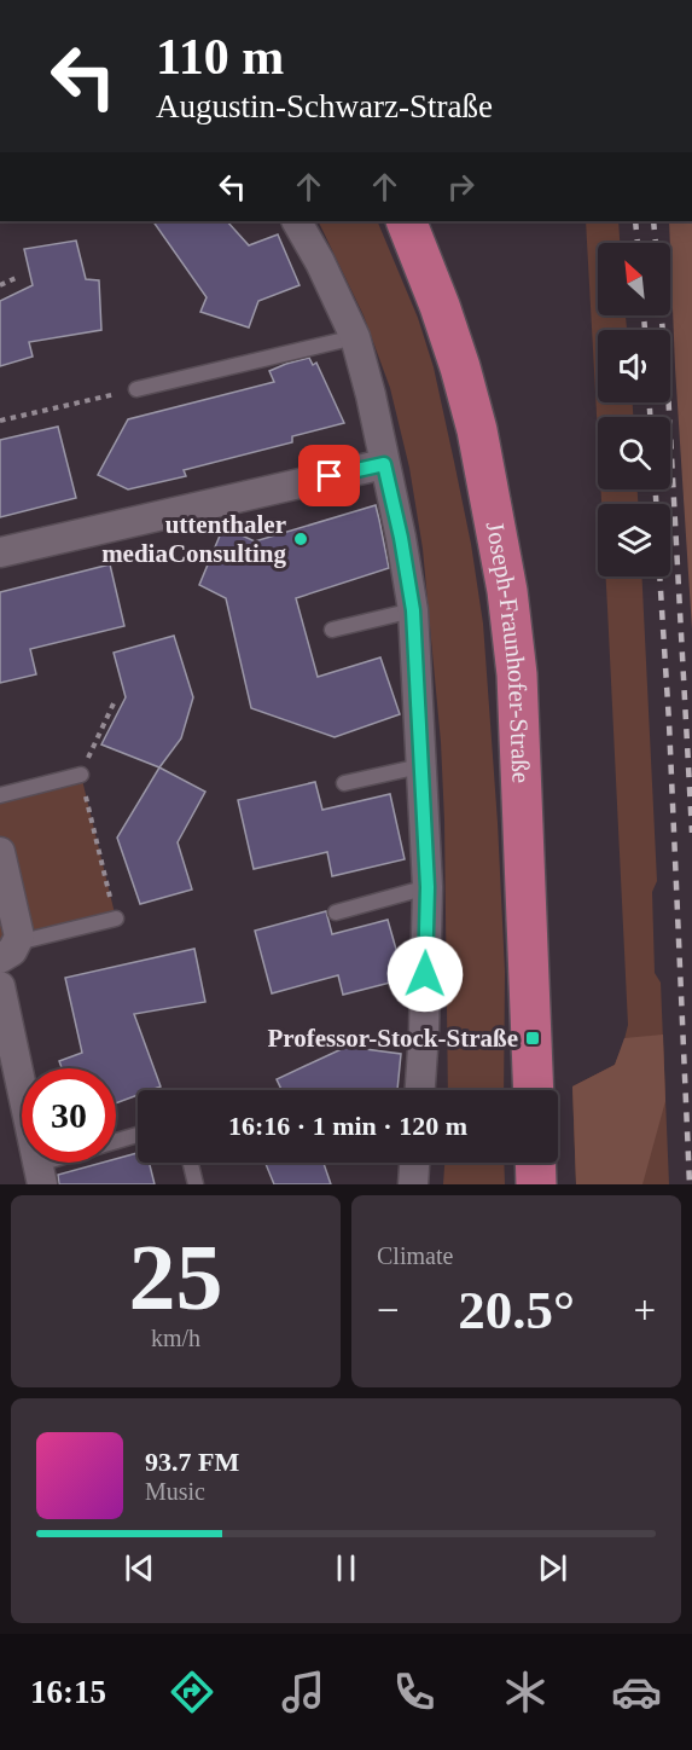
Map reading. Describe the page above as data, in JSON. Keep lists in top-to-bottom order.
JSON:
{
  "streets": {
    "main road": ["Joseph-Fraunhofer-Straße"]
  },
  "places": {
    "other": ["uttenthaler mediaConsulting"],
    "transit": ["Professor-Stock-Straße"]
  },
  "north": "top left",
  "page": {
    "turn": ["110 m", "Augustin-Schwarz-Straße"],
    "limit": "30",
    "trip": "16:16 · 1 min · 120 m",
    "tile": [
      ["25", "km/h"],
      "Climate"
    ],
    "heat": ["−", "20.5°", "+"],
    "song": ["93.7 FM", "Music"],
    "tabs": "16:15"
  }
}
